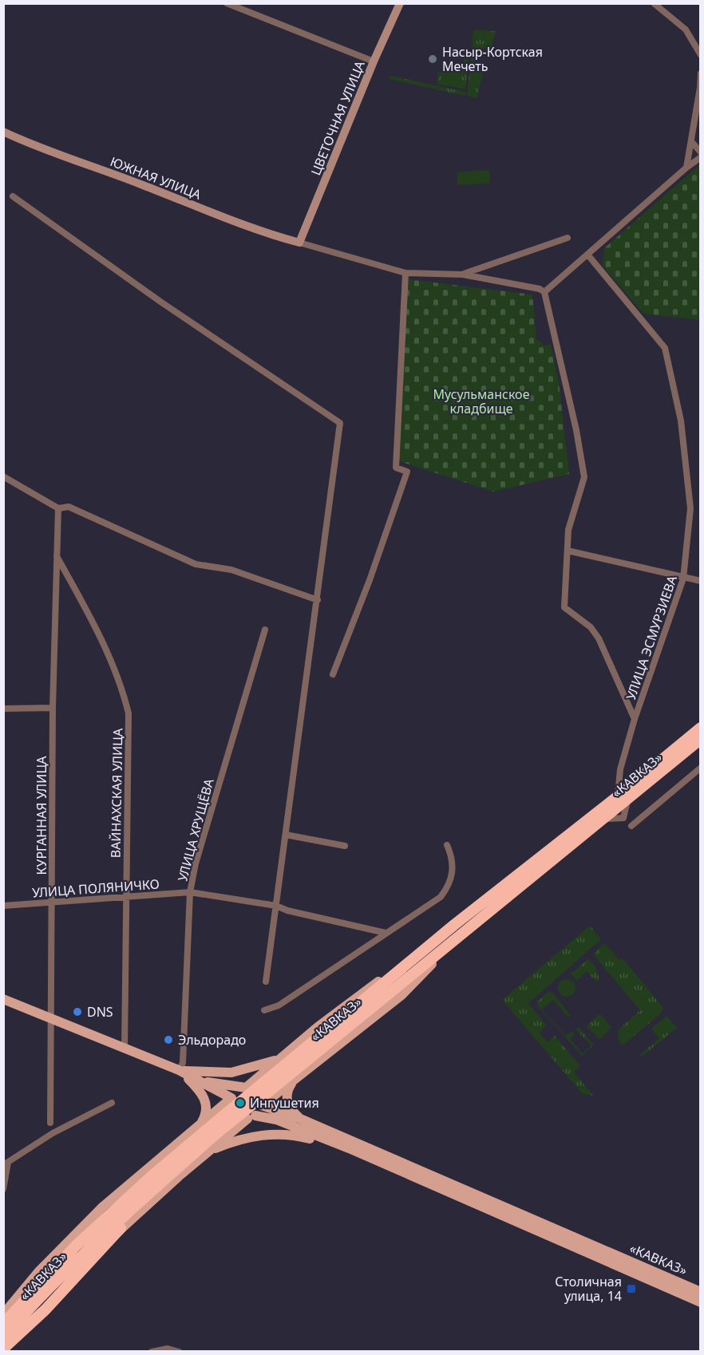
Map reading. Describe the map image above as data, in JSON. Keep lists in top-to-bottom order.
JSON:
{
  "streets": {
    "highway": ["«КАВКАЗ»"],
    "street": [
      "ЦВЕТОЧНАЯ УЛИЦА",
      "ЮЖНАЯ УЛИЦА",
      "УЛИЦА ЭСМУРЗИЕВА",
      "ВАЙНАХСКАЯ УЛИЦА",
      "КУРГАННАЯ УЛИЦА",
      "УЛИЦА ХРУЩЁВА",
      "УЛИЦА ПОЛЯНИЧКО"
    ]
  },
  "crossings": [
    ["ЦВЕТОЧНАЯ УЛИЦА", "ЮЖНАЯ УЛИЦА"],
    ["УЛИЦА ЭСМУРЗИЕВА", "«КАВКАЗ»"],
    ["ВАЙНАХСКАЯ УЛИЦА", "КУРГАННАЯ УЛИЦА"],
    ["ВАЙНАХСКАЯ УЛИЦА", "УЛИЦА ПОЛЯНИЧКО"],
    ["КУРГАННАЯ УЛИЦА", "УЛИЦА ПОЛЯНИЧКО"],
    ["УЛИЦА ХРУЩЁВА", "УЛИЦА ПОЛЯНИЧКО"]
  ],
  "parks": ["Мусульманское кладбище"],
  "places": {
    "other": [
      "Насыр-Кортская Мечеть",
      "DNS",
      "Эльдорадо",
      "Ингушетия"
    ],
    "transit": ["Столичная улица, 14"]
  }
}
